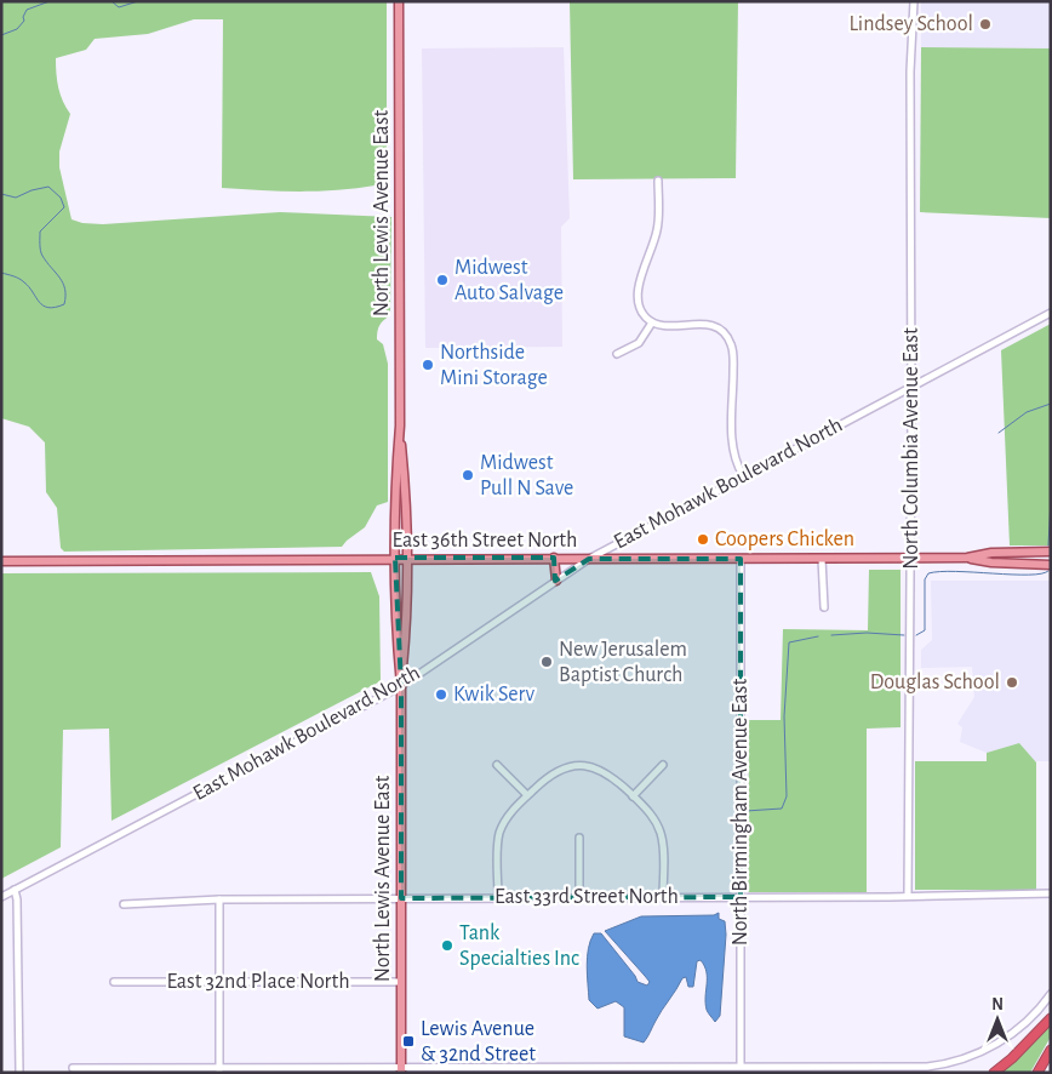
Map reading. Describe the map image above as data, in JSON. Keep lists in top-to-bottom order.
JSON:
{
  "streets": {
    "main road": ["North Lewis Avenue East", "East 36th Street North"],
    "street": [
      "North Columbia Avenue East",
      "East Mohawk Boulevard North",
      "North Birmingham Avenue East",
      "East 33rd Street North",
      "East 32nd Place North"
    ]
  },
  "crossings": [
    ["North Lewis Avenue East", "East Mohawk Boulevard North"],
    ["North Lewis Avenue East", "East 36th Street North"],
    ["North Lewis Avenue East", "East 33rd Street North"],
    ["North Lewis Avenue East", "East 32nd Place North"],
    ["North Columbia Avenue East", "East Mohawk Boulevard North"],
    ["North Columbia Avenue East", "East 36th Street North"],
    ["North Columbia Avenue East", "East 33rd Street North"],
    ["East Mohawk Boulevard North", "East 36th Street North"],
    ["East 36th Street North", "North Birmingham Avenue East"],
    ["North Birmingham Avenue East", "East 33rd Street North"]
  ],
  "places": {
    "other": [
      "Lindsey School",
      "Midwest Auto Salvage",
      "Northside Mini Storage",
      "Midwest Pull N Save",
      "Coopers Chicken",
      "New Jerusalem Baptist Church",
      "Douglas School",
      "Kwik Serv",
      "Tank Specialties Inc"
    ],
    "transit": ["Lewis Avenue & 32nd Street"]
  },
  "north": "top"
}
